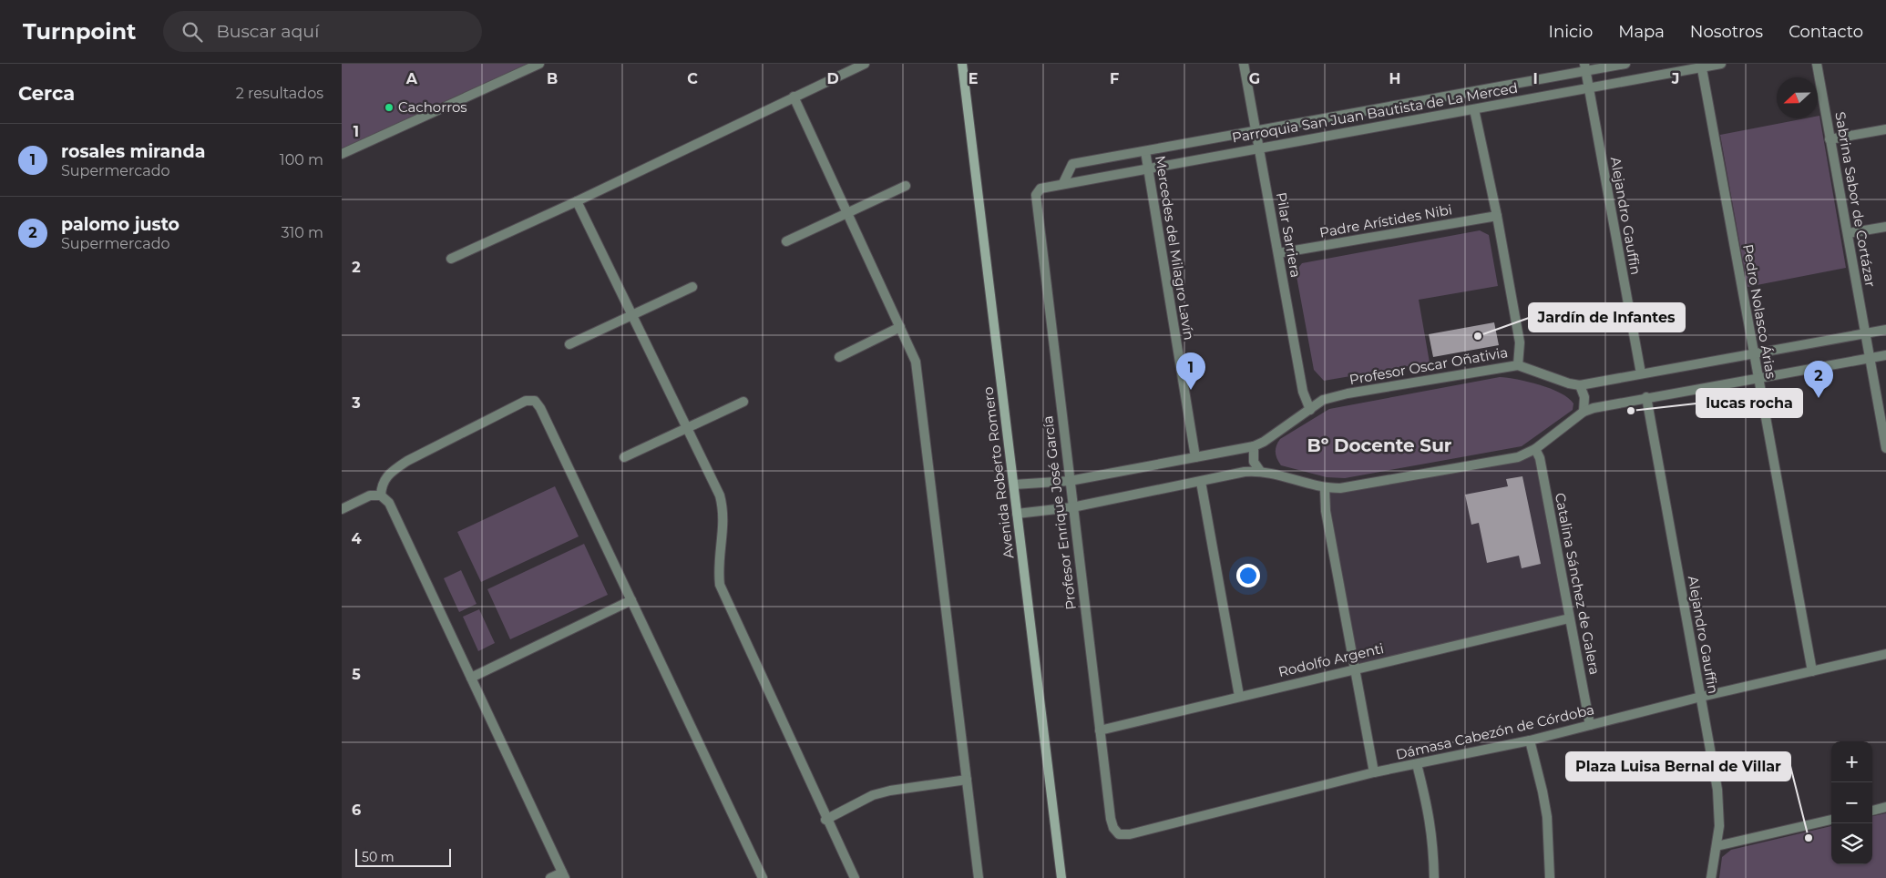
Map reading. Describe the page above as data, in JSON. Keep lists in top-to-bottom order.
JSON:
{
  "streets": {
    "main road": ["Avenida Roberto Romero"],
    "street": [
      "Parroquia San Juan Bautista de La Merced",
      "Sabrina Sabor de Cortázar",
      "Alejandro Gauffin",
      "Padre Arístides Nibi",
      "Pilar Sarriera",
      "Mercedes del Milagro Lavín",
      "Pedro Nolasco Árias",
      "Profesor Oscar Oñativia",
      "Profesor Enrique José García",
      "Catalina Sánchez de Galera",
      "Rodolfo Argenti",
      "Dámasa Cabezón de Córdoba"
    ]
  },
  "crossings": [
    ["Parroquia San Juan Bautista de La Merced", "Alejandro Gauffin"],
    ["Parroquia San Juan Bautista de La Merced", "Pilar Sarriera"],
    ["Parroquia San Juan Bautista de La Merced", "Mercedes del Milagro Lavín"],
    ["Parroquia San Juan Bautista de La Merced", "Pedro Nolasco Árias"],
    ["Parroquia San Juan Bautista de La Merced", "Profesor Enrique José García"],
    ["Sabrina Sabor de Cortázar", "Profesor Oscar Oñativia"],
    ["Alejandro Gauffin", "Profesor Oscar Oñativia"],
    ["Alejandro Gauffin", "Dámasa Cabezón de Córdoba"],
    ["Padre Arístides Nibi", "Pilar Sarriera"],
    ["Pilar Sarriera", "Profesor Oscar Oñativia"],
    ["Mercedes del Milagro Lavín", "Profesor Oscar Oñativia"],
    ["Pedro Nolasco Árias", "Profesor Oscar Oñativia"],
    ["Pedro Nolasco Árias", "Dámasa Cabezón de Córdoba"],
    ["Profesor Oscar Oñativia", "Avenida Roberto Romero"],
    ["Profesor Oscar Oñativia", "Profesor Enrique José García"],
    ["Profesor Enrique José García", "Rodolfo Argenti"],
    ["Profesor Enrique José García", "Dámasa Cabezón de Córdoba"],
    ["Catalina Sánchez de Galera", "Rodolfo Argenti"],
    ["Catalina Sánchez de Galera", "Dámasa Cabezón de Córdoba"]
  ],
  "districts": ["Bº Docente Sur"],
  "places": [
    "Cachorros",
    "Jardín de Infantes",
    "lucas rocha",
    "Plaza Luisa Bernal de Villar"
  ],
  "scale_bar": "50 m",
  "north": "left",
  "page": {
    "header": "Turnpoint",
    "search": "Buscar aquí",
    "nav": [
      "Inicio",
      "Mapa",
      "Nosotros",
      "Contacto"
    ],
    "heading": ["Cerca", "2 resultados"],
    "list": [
      {
        "mark": "1",
        "name": "rosales miranda",
        "note": "Supermercado",
        "value": "100 m"
      },
      {
        "mark": "2",
        "name": "palomo justo",
        "note": "Supermercado",
        "value": "310 m"
      }
    ],
    "pins": ["1", "2"],
    "map_buttons": ["+", "−"],
    "scale": "50 m"
  },
  "grid": {
    "columns": [
      "A",
      "B",
      "C",
      "D",
      "E",
      "F",
      "G",
      "H",
      "I",
      "J"
    ],
    "rows": [
      "1",
      "2",
      "3",
      "4",
      "5",
      "6"
    ]
  }
}
